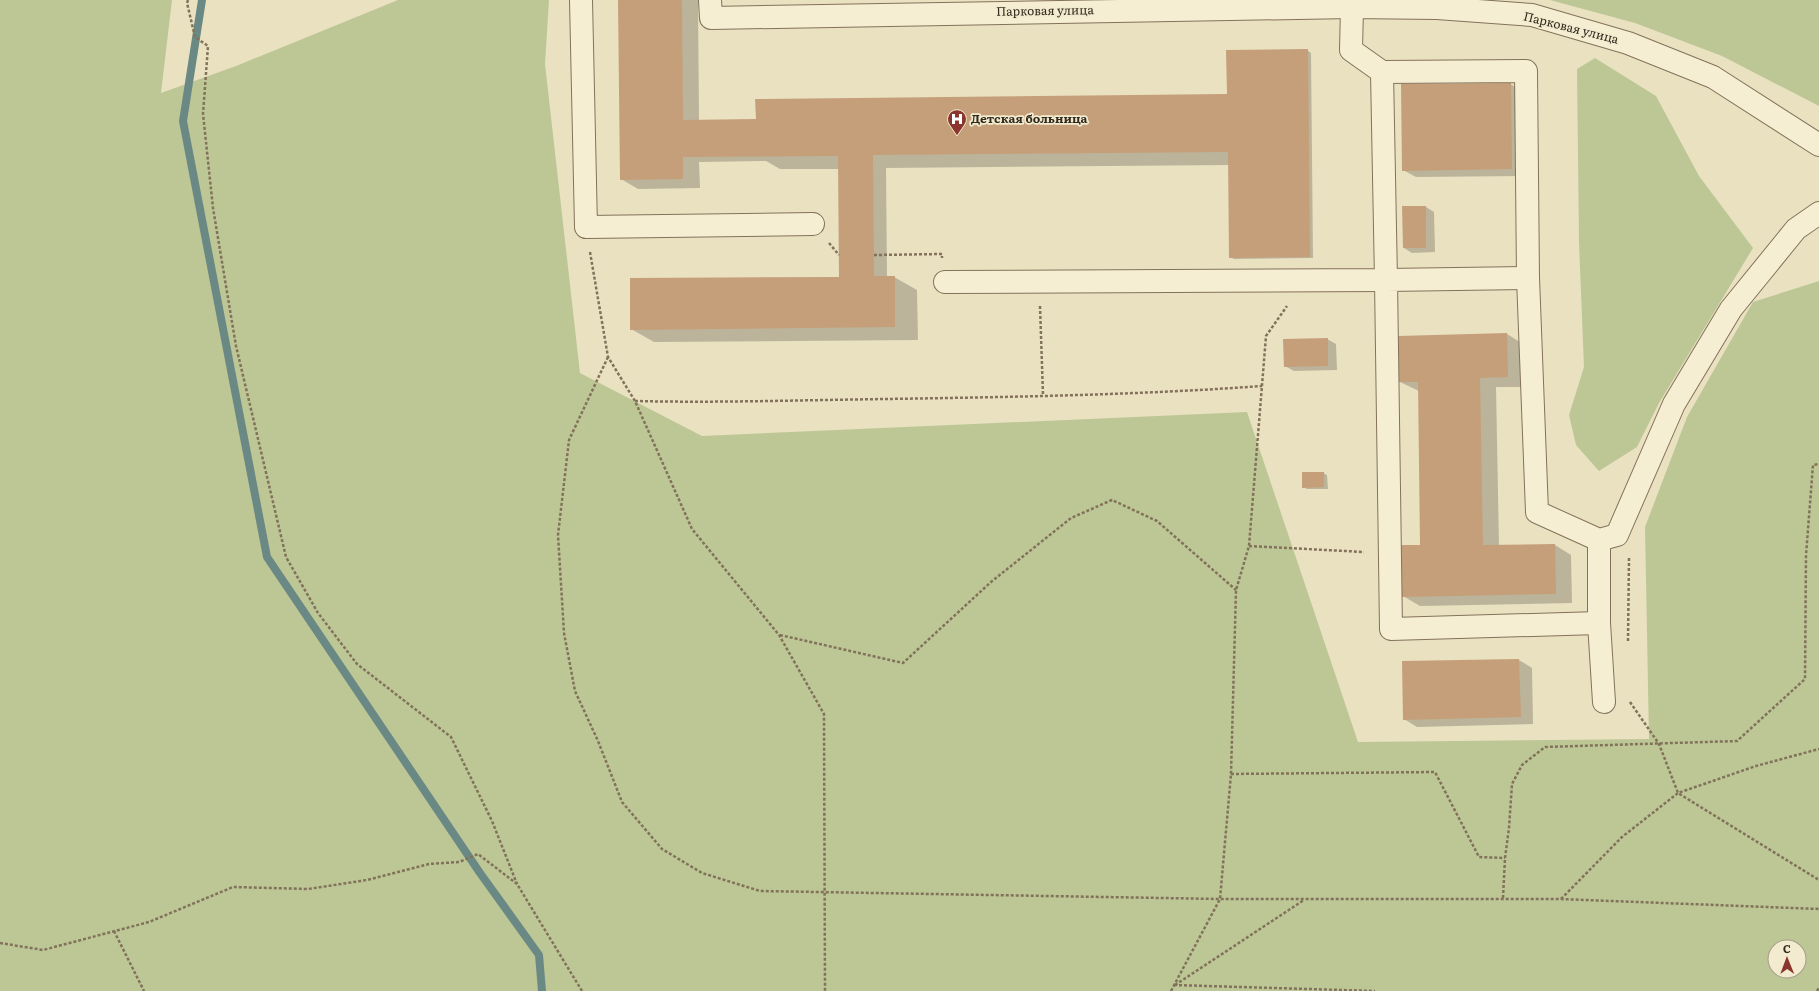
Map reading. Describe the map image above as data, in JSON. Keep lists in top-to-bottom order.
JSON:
{
  "streets": {
    "street": ["Парковая улица"]
  },
  "places": {
    "hospital": ["Детская больница"]
  },
  "north": "top"
}
